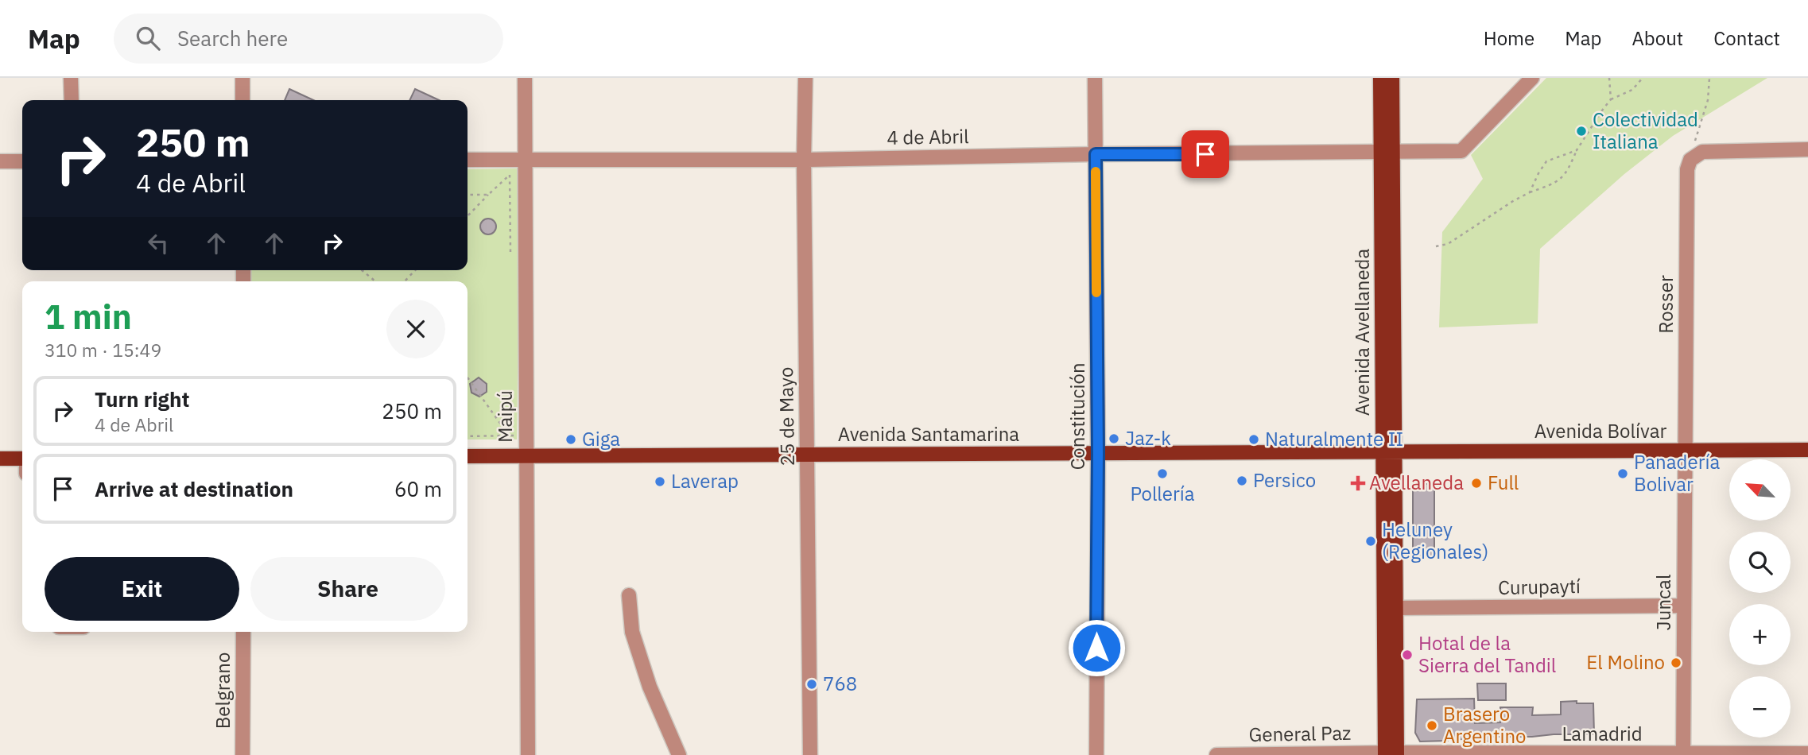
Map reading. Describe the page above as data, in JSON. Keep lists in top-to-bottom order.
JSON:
{
  "streets": {
    "main road": ["Avenida Avellaneda", "Avenida Bolívar", "Avenida Santamarina"],
    "street": [
      "4 de Abril",
      "Rosser",
      "Maipú",
      "25 de Mayo",
      "Constitución",
      "Curupaytí",
      "Juncal",
      "Belgrano",
      "General Paz",
      "Lamadrid"
    ]
  },
  "crossings": [
    ["4 de Abril", "Avenida Avellaneda"],
    ["4 de Abril", "Maipú"],
    ["4 de Abril", "25 de Mayo"],
    ["4 de Abril", "Constitución"],
    ["Rosser", "Avenida Bolívar"],
    ["Rosser", "Juncal"],
    ["Avenida Avellaneda", "Avenida Bolívar"],
    ["Avenida Avellaneda", "Avenida Santamarina"],
    ["Avenida Avellaneda", "Curupaytí"],
    ["Avenida Avellaneda", "General Paz"],
    ["Avenida Avellaneda", "Lamadrid"],
    ["Maipú", "Avenida Santamarina"],
    ["25 de Mayo", "Avenida Santamarina"],
    ["Constitución", "Avenida Santamarina"],
    ["Avenida Bolívar", "Avenida Santamarina"],
    ["Avenida Bolívar", "Juncal"],
    ["Curupaytí", "Juncal"],
    ["Juncal", "Lamadrid"],
    ["General Paz", "Lamadrid"]
  ],
  "places": {
    "other": [
      "Colectividad Italiana",
      "Jaz-k",
      "Giga",
      "Naturalmente II",
      "Pollería",
      "Panadería Bolivar",
      "Persico",
      "Laverap",
      "Full",
      "Heluney (Regionales)",
      "Hotal de la Sierra del Tandil",
      "El Molino",
      "768",
      "Brasero Argentino"
    ],
    "health": ["Avellaneda"]
  },
  "north": "top left",
  "page": {
    "header": "Map",
    "search": "Search here",
    "nav": [
      "Home",
      "Map",
      "About",
      "Contact"
    ],
    "turn": ["250 m", "4 de Abril"],
    "heading": ["1 min", "310 m · 15:49"],
    "list": [
      {
        "name": "Turn right",
        "note": "4 de Abril",
        "value": "250 m"
      },
      {
        "name": "Arrive at destination",
        "value": "60 m"
      }
    ],
    "map_buttons": ["+", "−"],
    "buttons": ["Exit", "Share"]
  }
}
